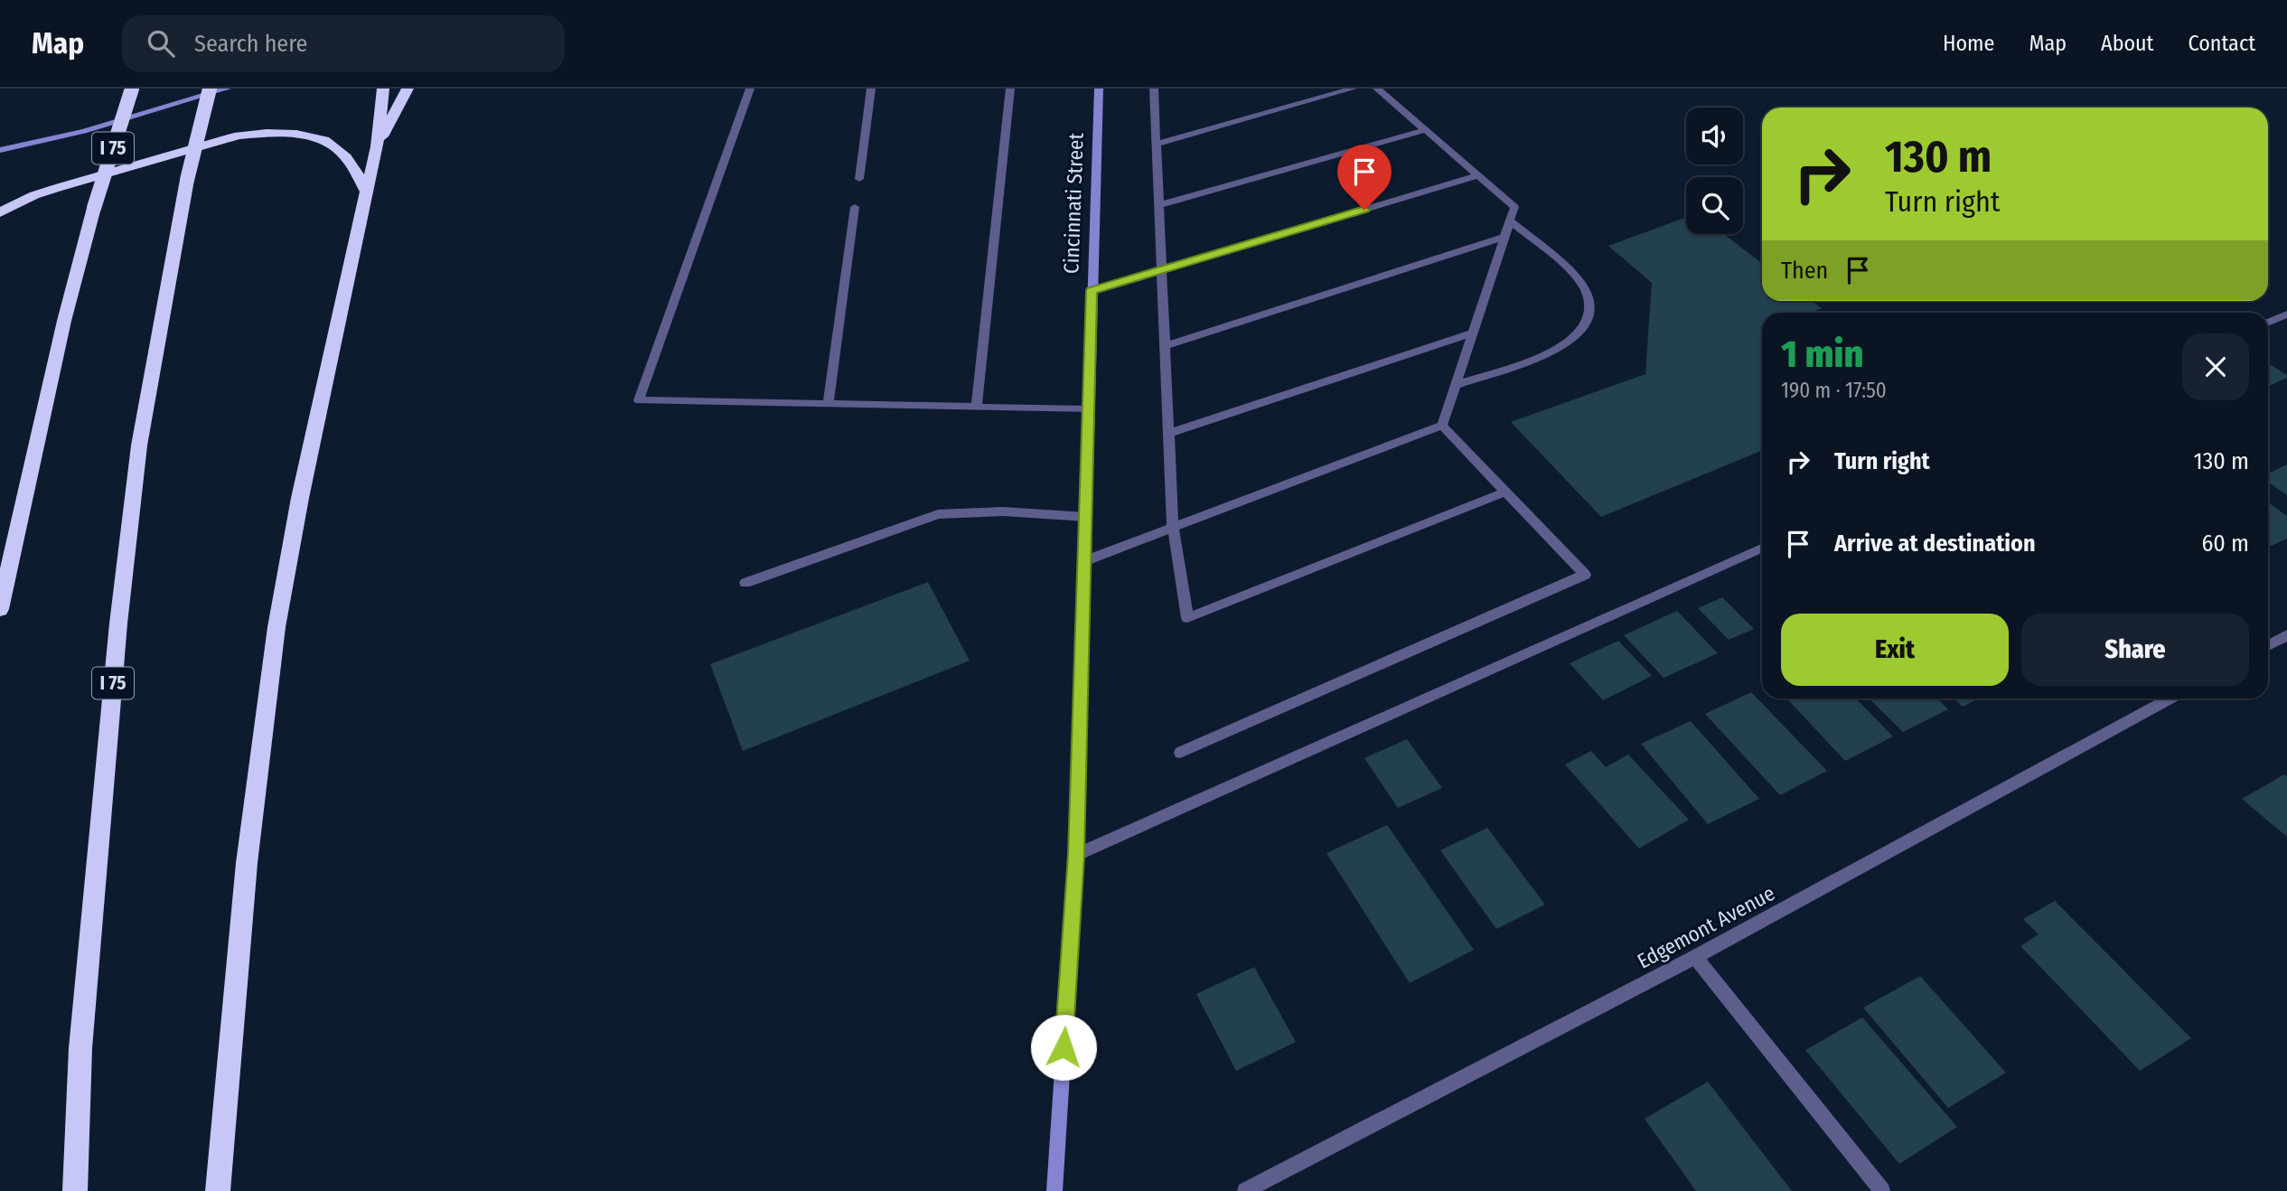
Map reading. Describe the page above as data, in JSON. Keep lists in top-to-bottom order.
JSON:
{
  "streets": {
    "highway": ["I 75"],
    "street": ["Cincinnati Street", "Edgemont Avenue"]
  },
  "page": {
    "header": "Map",
    "search": "Search here",
    "nav": [
      "Home",
      "Map",
      "About",
      "Contact"
    ],
    "turn": ["130 m", "Turn right"],
    "then": "Then",
    "heading": ["1 min", "190 m · 17:50"],
    "list": [
      {
        "name": "Turn right",
        "value": "130 m"
      },
      {
        "name": "Arrive at destination",
        "value": "60 m"
      }
    ],
    "buttons": ["Exit", "Share"]
  }
}
